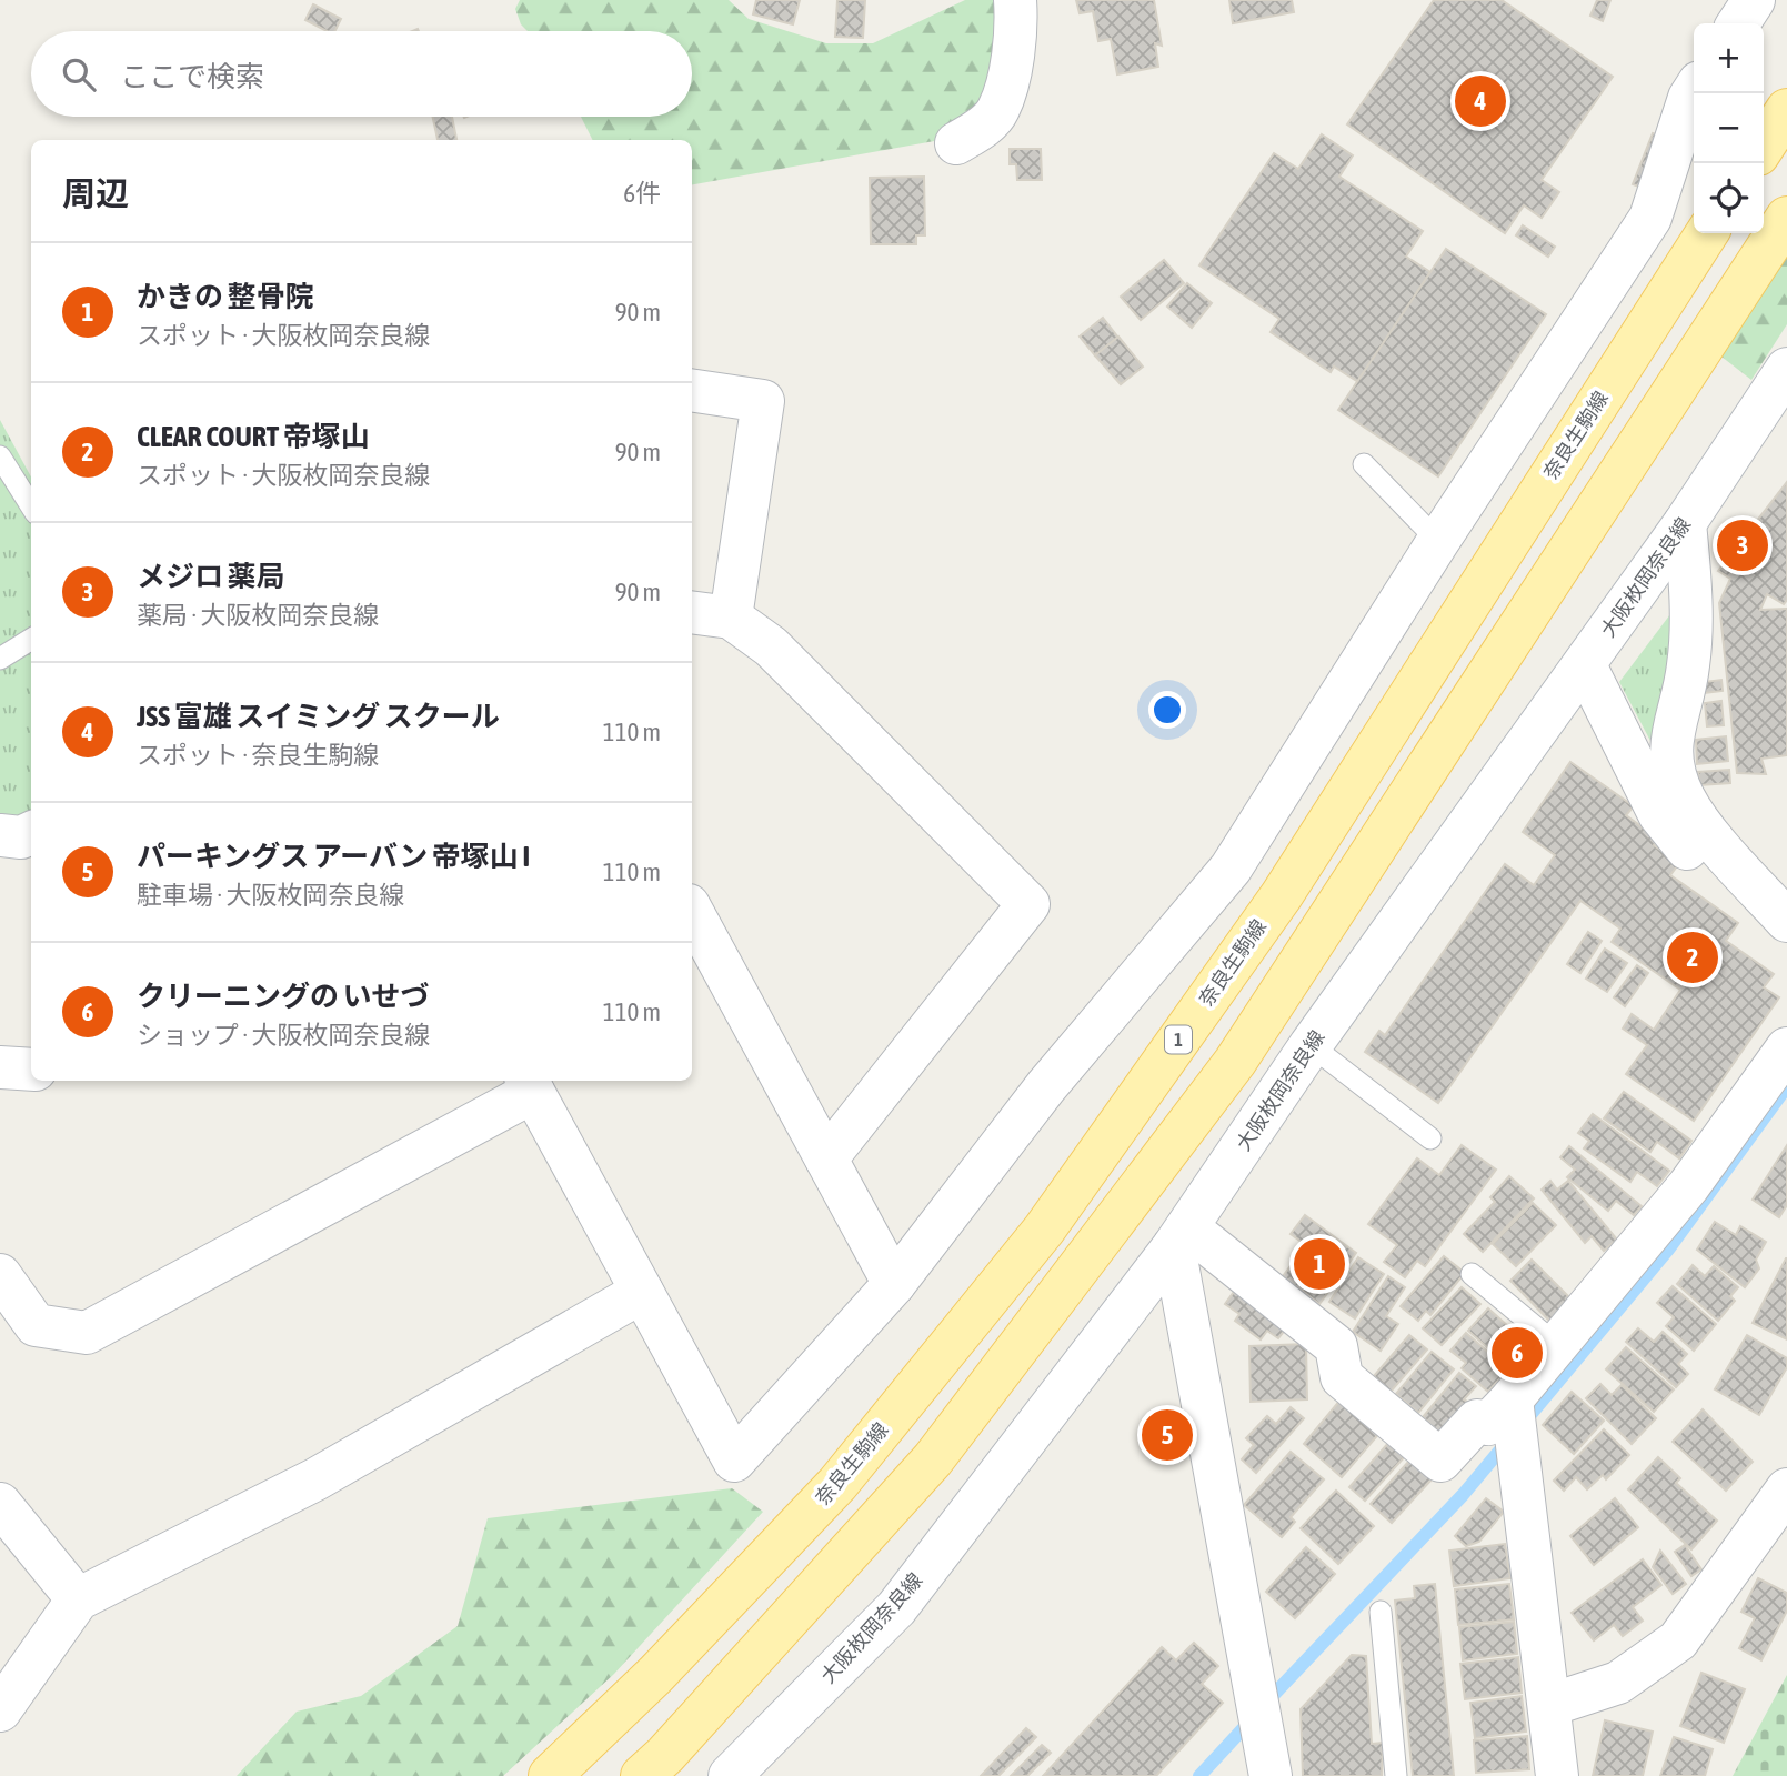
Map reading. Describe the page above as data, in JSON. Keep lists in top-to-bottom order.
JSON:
{
  "streets": {
    "main road": ["奈良生駒線", "1"],
    "street": ["大阪枚岡奈良線"]
  },
  "page": {
    "map_buttons": ["+", "−"],
    "search": "ここで検索",
    "pins": [
      "4",
      "3",
      "2",
      "1",
      "6",
      "5"
    ],
    "heading": ["周辺", "6件"],
    "list": [
      {
        "mark": "1",
        "name": "かきの 整骨院",
        "note": "スポット · 大阪枚岡奈良線",
        "value": "90 m"
      },
      {
        "mark": "2",
        "name": "CLEAR COURT 帝塚山",
        "note": "スポット · 大阪枚岡奈良線",
        "value": "90 m"
      },
      {
        "mark": "3",
        "name": "メジロ 薬局",
        "note": "薬局 · 大阪枚岡奈良線",
        "value": "90 m"
      },
      {
        "mark": "4",
        "name": "JSS 富雄 スイミング スクール",
        "note": "スポット · 奈良生駒線",
        "value": "110 m"
      },
      {
        "mark": "5",
        "name": "パーキングス アーバン 帝塚山 I",
        "note": "駐車場 · 大阪枚岡奈良線",
        "value": "110 m"
      },
      {
        "mark": "6",
        "name": "クリーニングの いせづ",
        "note": "ショップ · 大阪枚岡奈良線",
        "value": "110 m"
      }
    ]
  }
}
